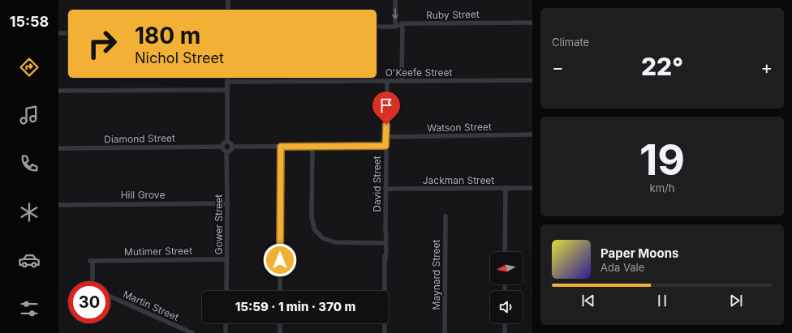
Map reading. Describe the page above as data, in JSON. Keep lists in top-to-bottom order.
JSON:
{
  "streets": {
    "street": [
      "Ruby Street",
      "O'Keefe Street",
      "Watson Street",
      "Diamond Street",
      "Jackman Street",
      "David Street",
      "Hill Grove",
      "Gower Street",
      "Mutimer Street",
      "Maynard Street",
      "Martin Street"
    ]
  },
  "crossings": [
    ["O'Keefe Street", "David Street"],
    ["Watson Street", "David Street"],
    ["Diamond Street", "Gower Street"],
    ["Jackman Street", "David Street"],
    ["Hill Grove", "Gower Street"],
    ["Gower Street", "Mutimer Street"]
  ],
  "north": "left",
  "page": {
    "tabs": "15:58",
    "tile": [
      "Climate",
      ["19", "km/h"]
    ],
    "turn": ["180 m", "Nichol Street"],
    "heat": ["−", "22°", "+"],
    "song": ["Paper Moons", "Ada Vale"],
    "limit": "30",
    "trip": "15:59 · 1 min · 370 m"
  }
}
